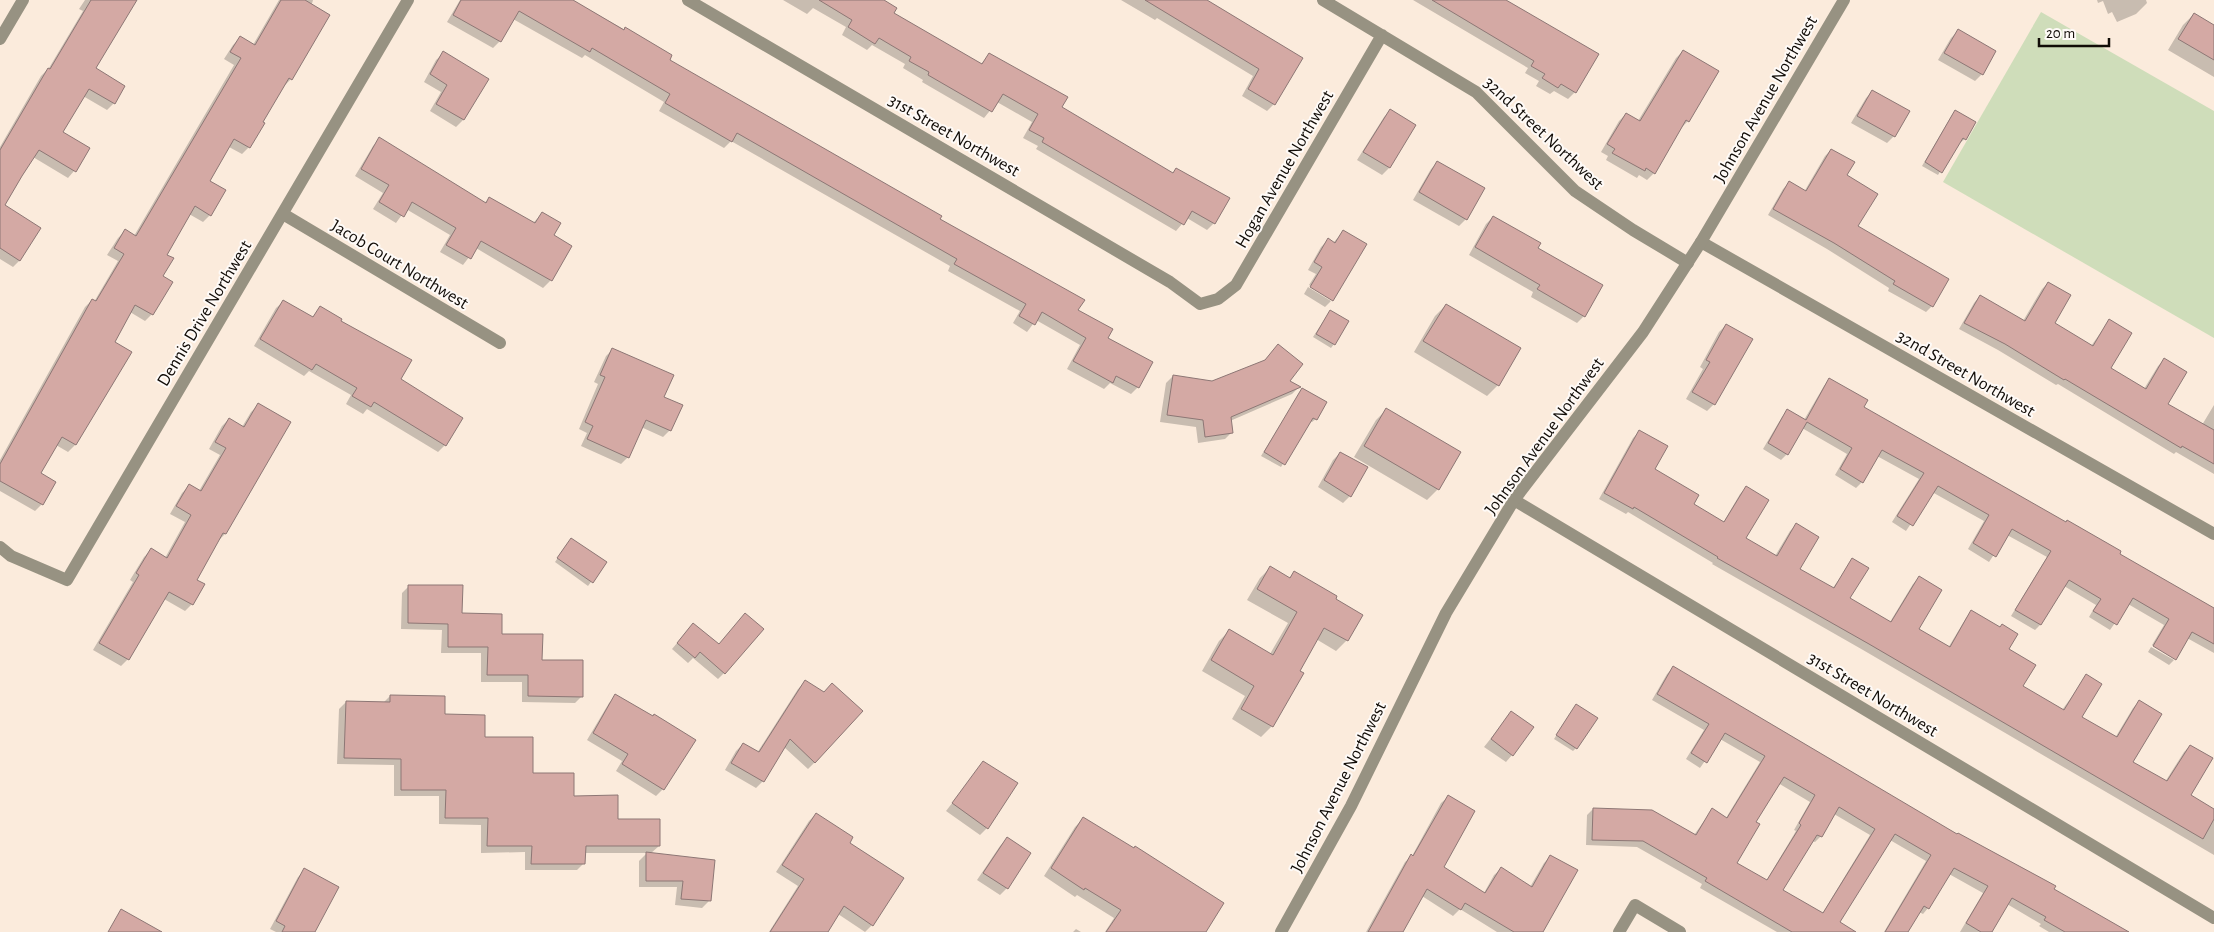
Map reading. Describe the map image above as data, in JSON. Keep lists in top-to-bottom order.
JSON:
{
  "streets": {
    "street": [
      "Johnson Avenue Northwest",
      "32nd Street Northwest",
      "31st Street Northwest",
      "Hogan Avenue Northwest",
      "Jacob Court Northwest",
      "Dennis Drive Northwest"
    ]
  },
  "crossings": [
    ["Johnson Avenue Northwest", "32nd Street Northwest"],
    ["Johnson Avenue Northwest", "31st Street Northwest"],
    ["32nd Street Northwest", "Hogan Avenue Northwest"],
    ["31st Street Northwest", "Hogan Avenue Northwest"],
    ["Jacob Court Northwest", "Dennis Drive Northwest"]
  ],
  "scale_bar": "20 m"
}
